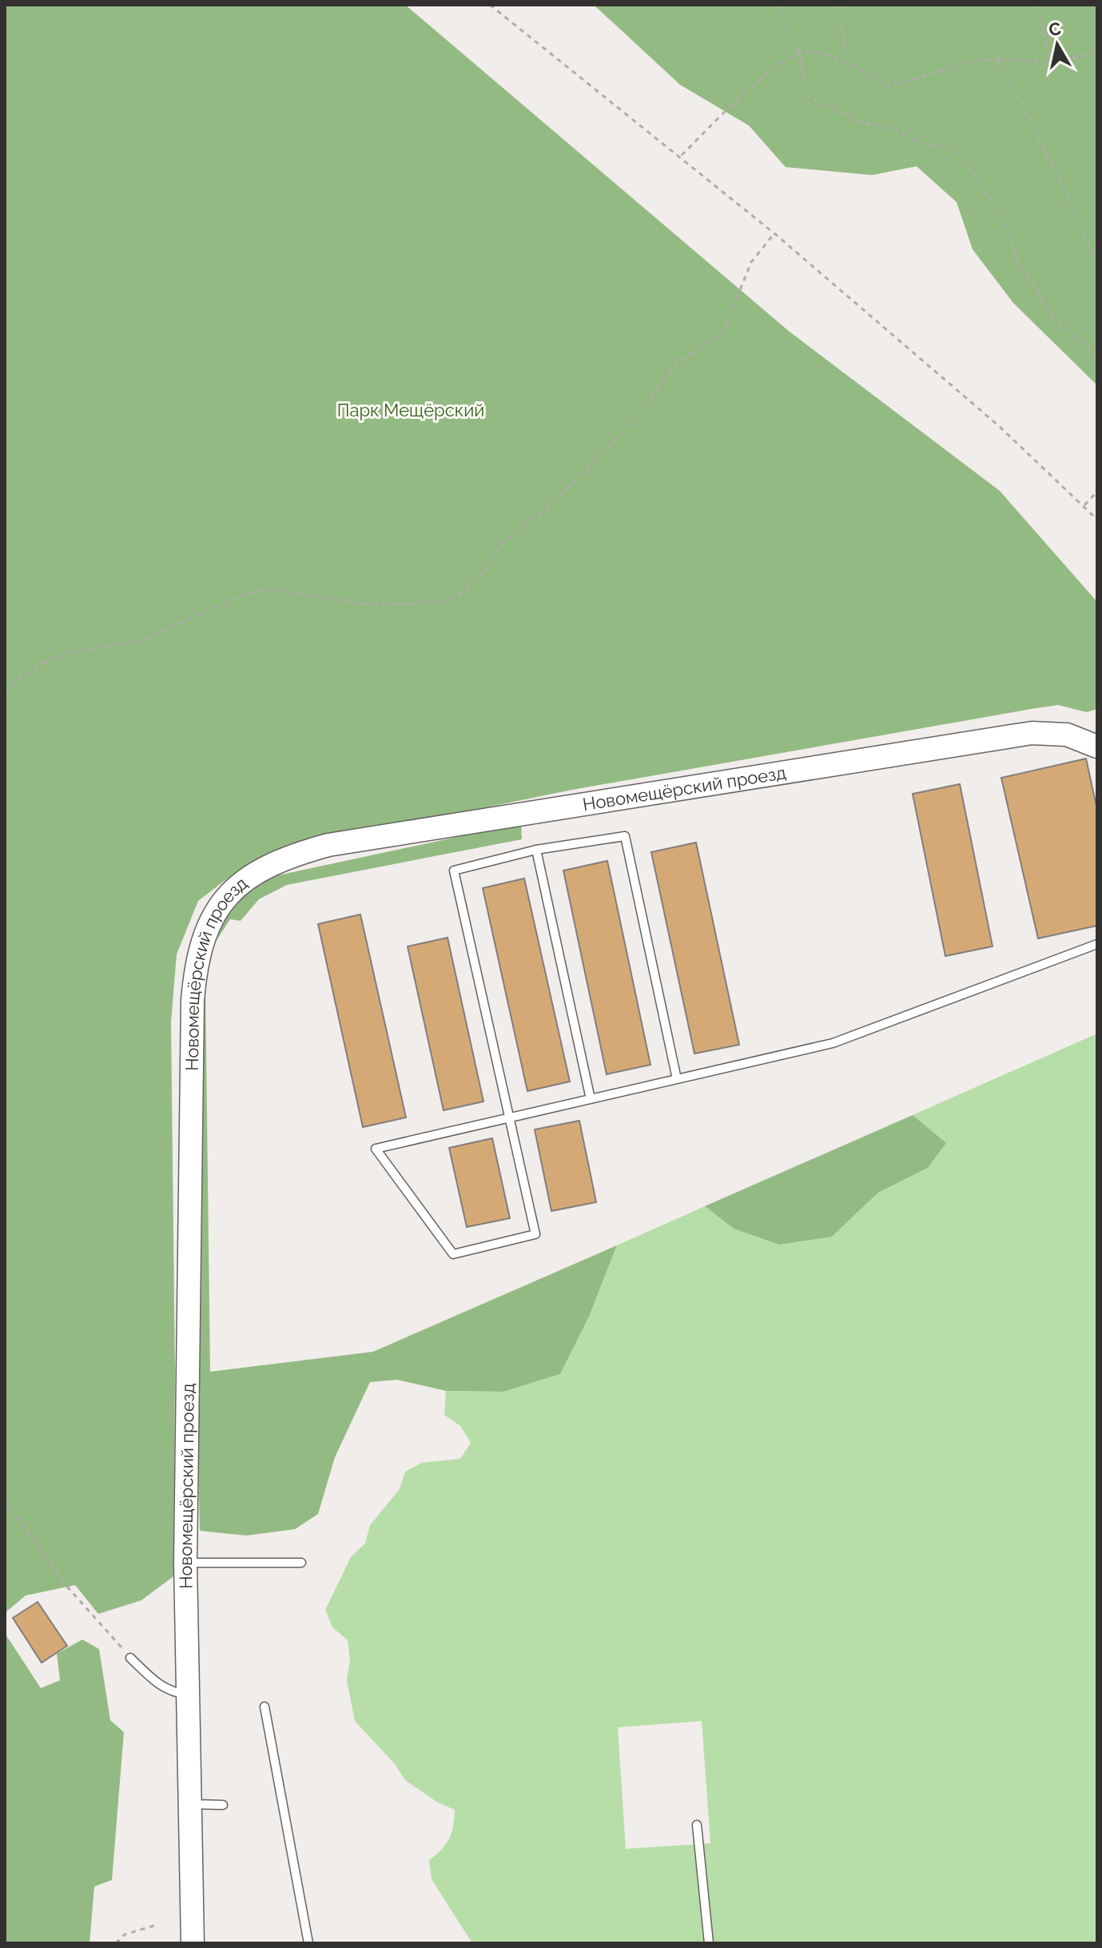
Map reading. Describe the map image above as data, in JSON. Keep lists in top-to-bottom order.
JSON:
{
  "streets": {
    "street": ["Новомещёрский проезд"]
  },
  "parks": ["Парк Мещёрский"],
  "north": "top"
}
